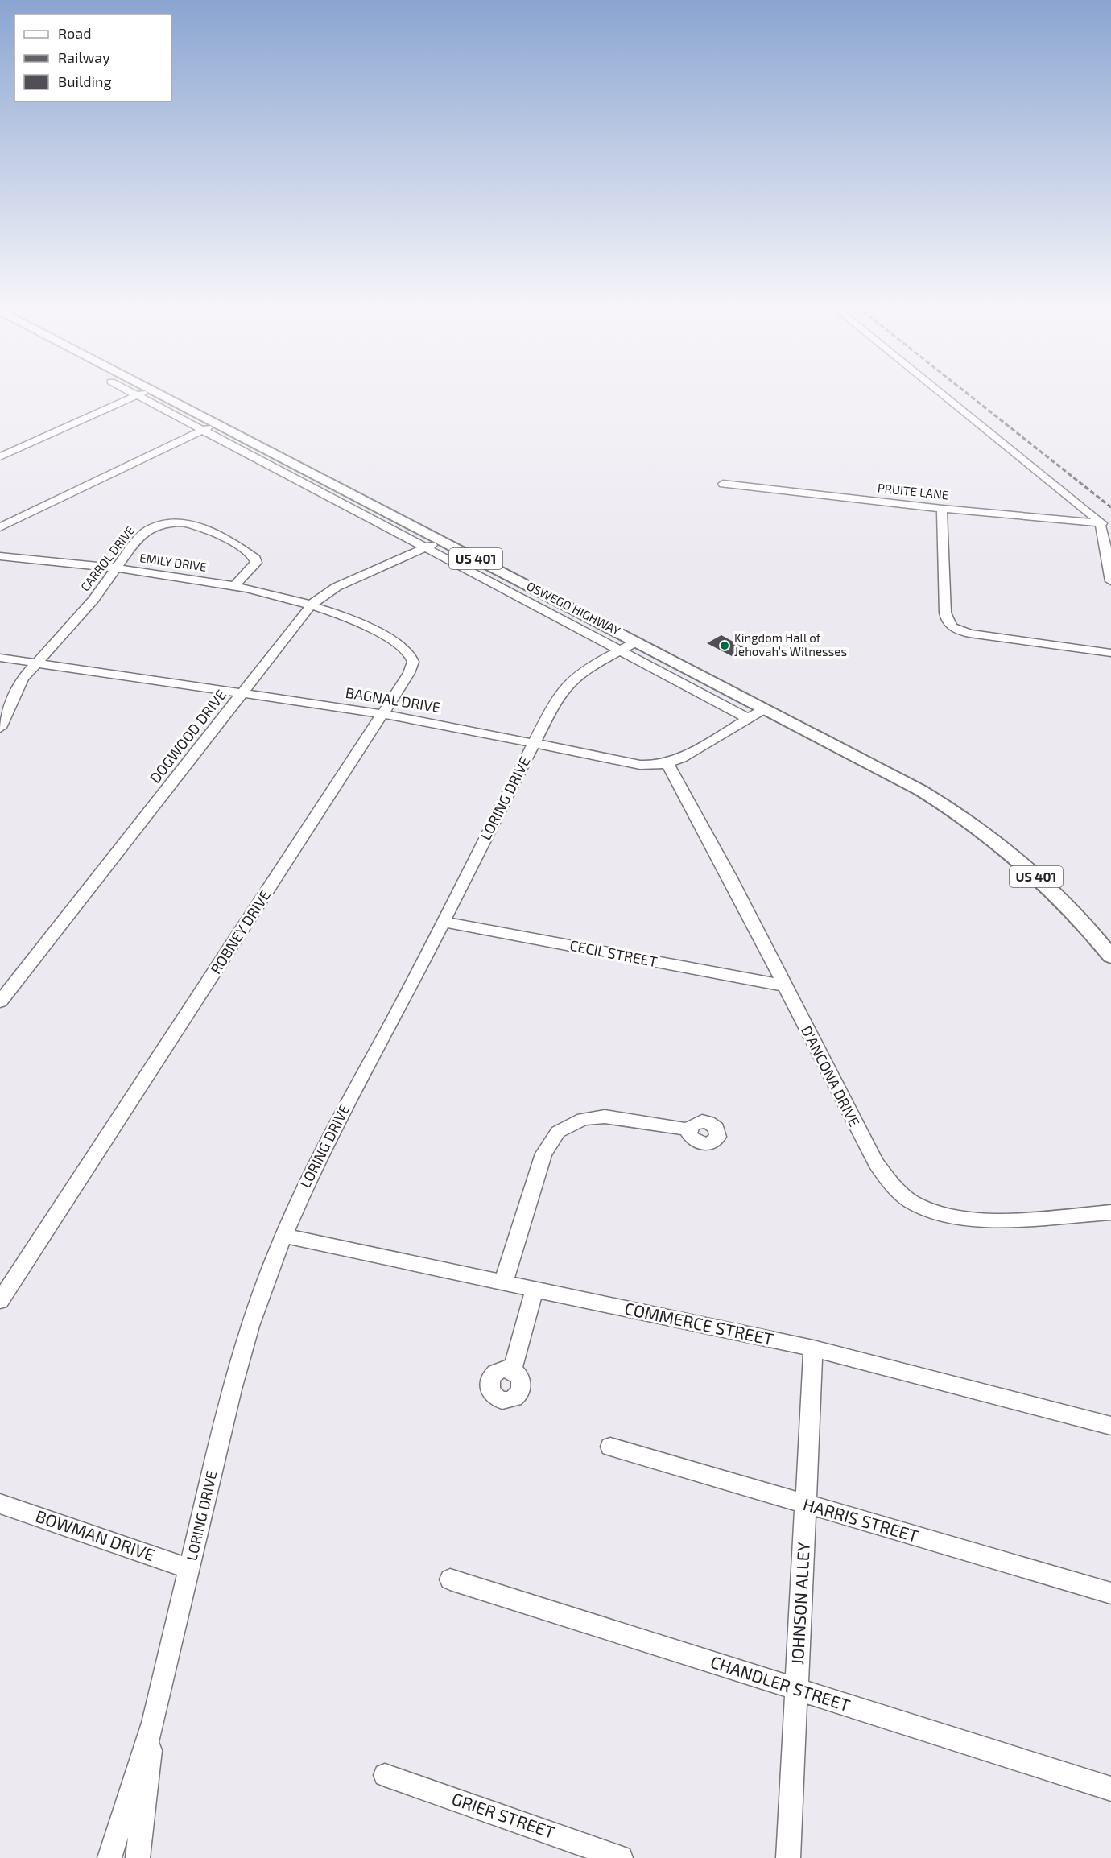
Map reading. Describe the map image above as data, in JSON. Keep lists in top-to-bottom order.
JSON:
{
  "streets": {
    "main road": ["US 401", "OSWEGO HIGHWAY"],
    "street": [
      "PRUITE LANE",
      "CARROL DRIVE",
      "EMILY DRIVE",
      "BAGNAL DRIVE",
      "DOGWOOD DRIVE",
      "LORING DRIVE",
      "ROBNEY DRIVE",
      "CECIL STREET",
      "D'ANCONA DRIVE",
      "COMMERCE STREET",
      "HARRIS STREET",
      "BOWMAN DRIVE",
      "JOHNSON ALLEY",
      "CHANDLER STREET",
      "GRIER STREET"
    ]
  },
  "crossings": [
    ["CARROL DRIVE", "EMILY DRIVE"],
    ["CARROL DRIVE", "BAGNAL DRIVE"],
    ["EMILY DRIVE", "DOGWOOD DRIVE"],
    ["EMILY DRIVE", "ROBNEY DRIVE"],
    ["OSWEGO HIGHWAY", "BAGNAL DRIVE"],
    ["OSWEGO HIGHWAY", "DOGWOOD DRIVE"],
    ["OSWEGO HIGHWAY", "LORING DRIVE"],
    ["BAGNAL DRIVE", "DOGWOOD DRIVE"],
    ["BAGNAL DRIVE", "LORING DRIVE"],
    ["BAGNAL DRIVE", "ROBNEY DRIVE"],
    ["BAGNAL DRIVE", "D'ANCONA DRIVE"],
    ["DOGWOOD DRIVE", "ROBNEY DRIVE"],
    ["LORING DRIVE", "CECIL STREET"],
    ["LORING DRIVE", "COMMERCE STREET"],
    ["LORING DRIVE", "BOWMAN DRIVE"],
    ["CECIL STREET", "D'ANCONA DRIVE"],
    ["COMMERCE STREET", "JOHNSON ALLEY"],
    ["HARRIS STREET", "JOHNSON ALLEY"],
    ["JOHNSON ALLEY", "CHANDLER STREET"]
  ],
  "places": ["Kingdom Hall of Jehovah’s Witnesses"],
  "legend": ["Road", "Railway", "Building"]
}
